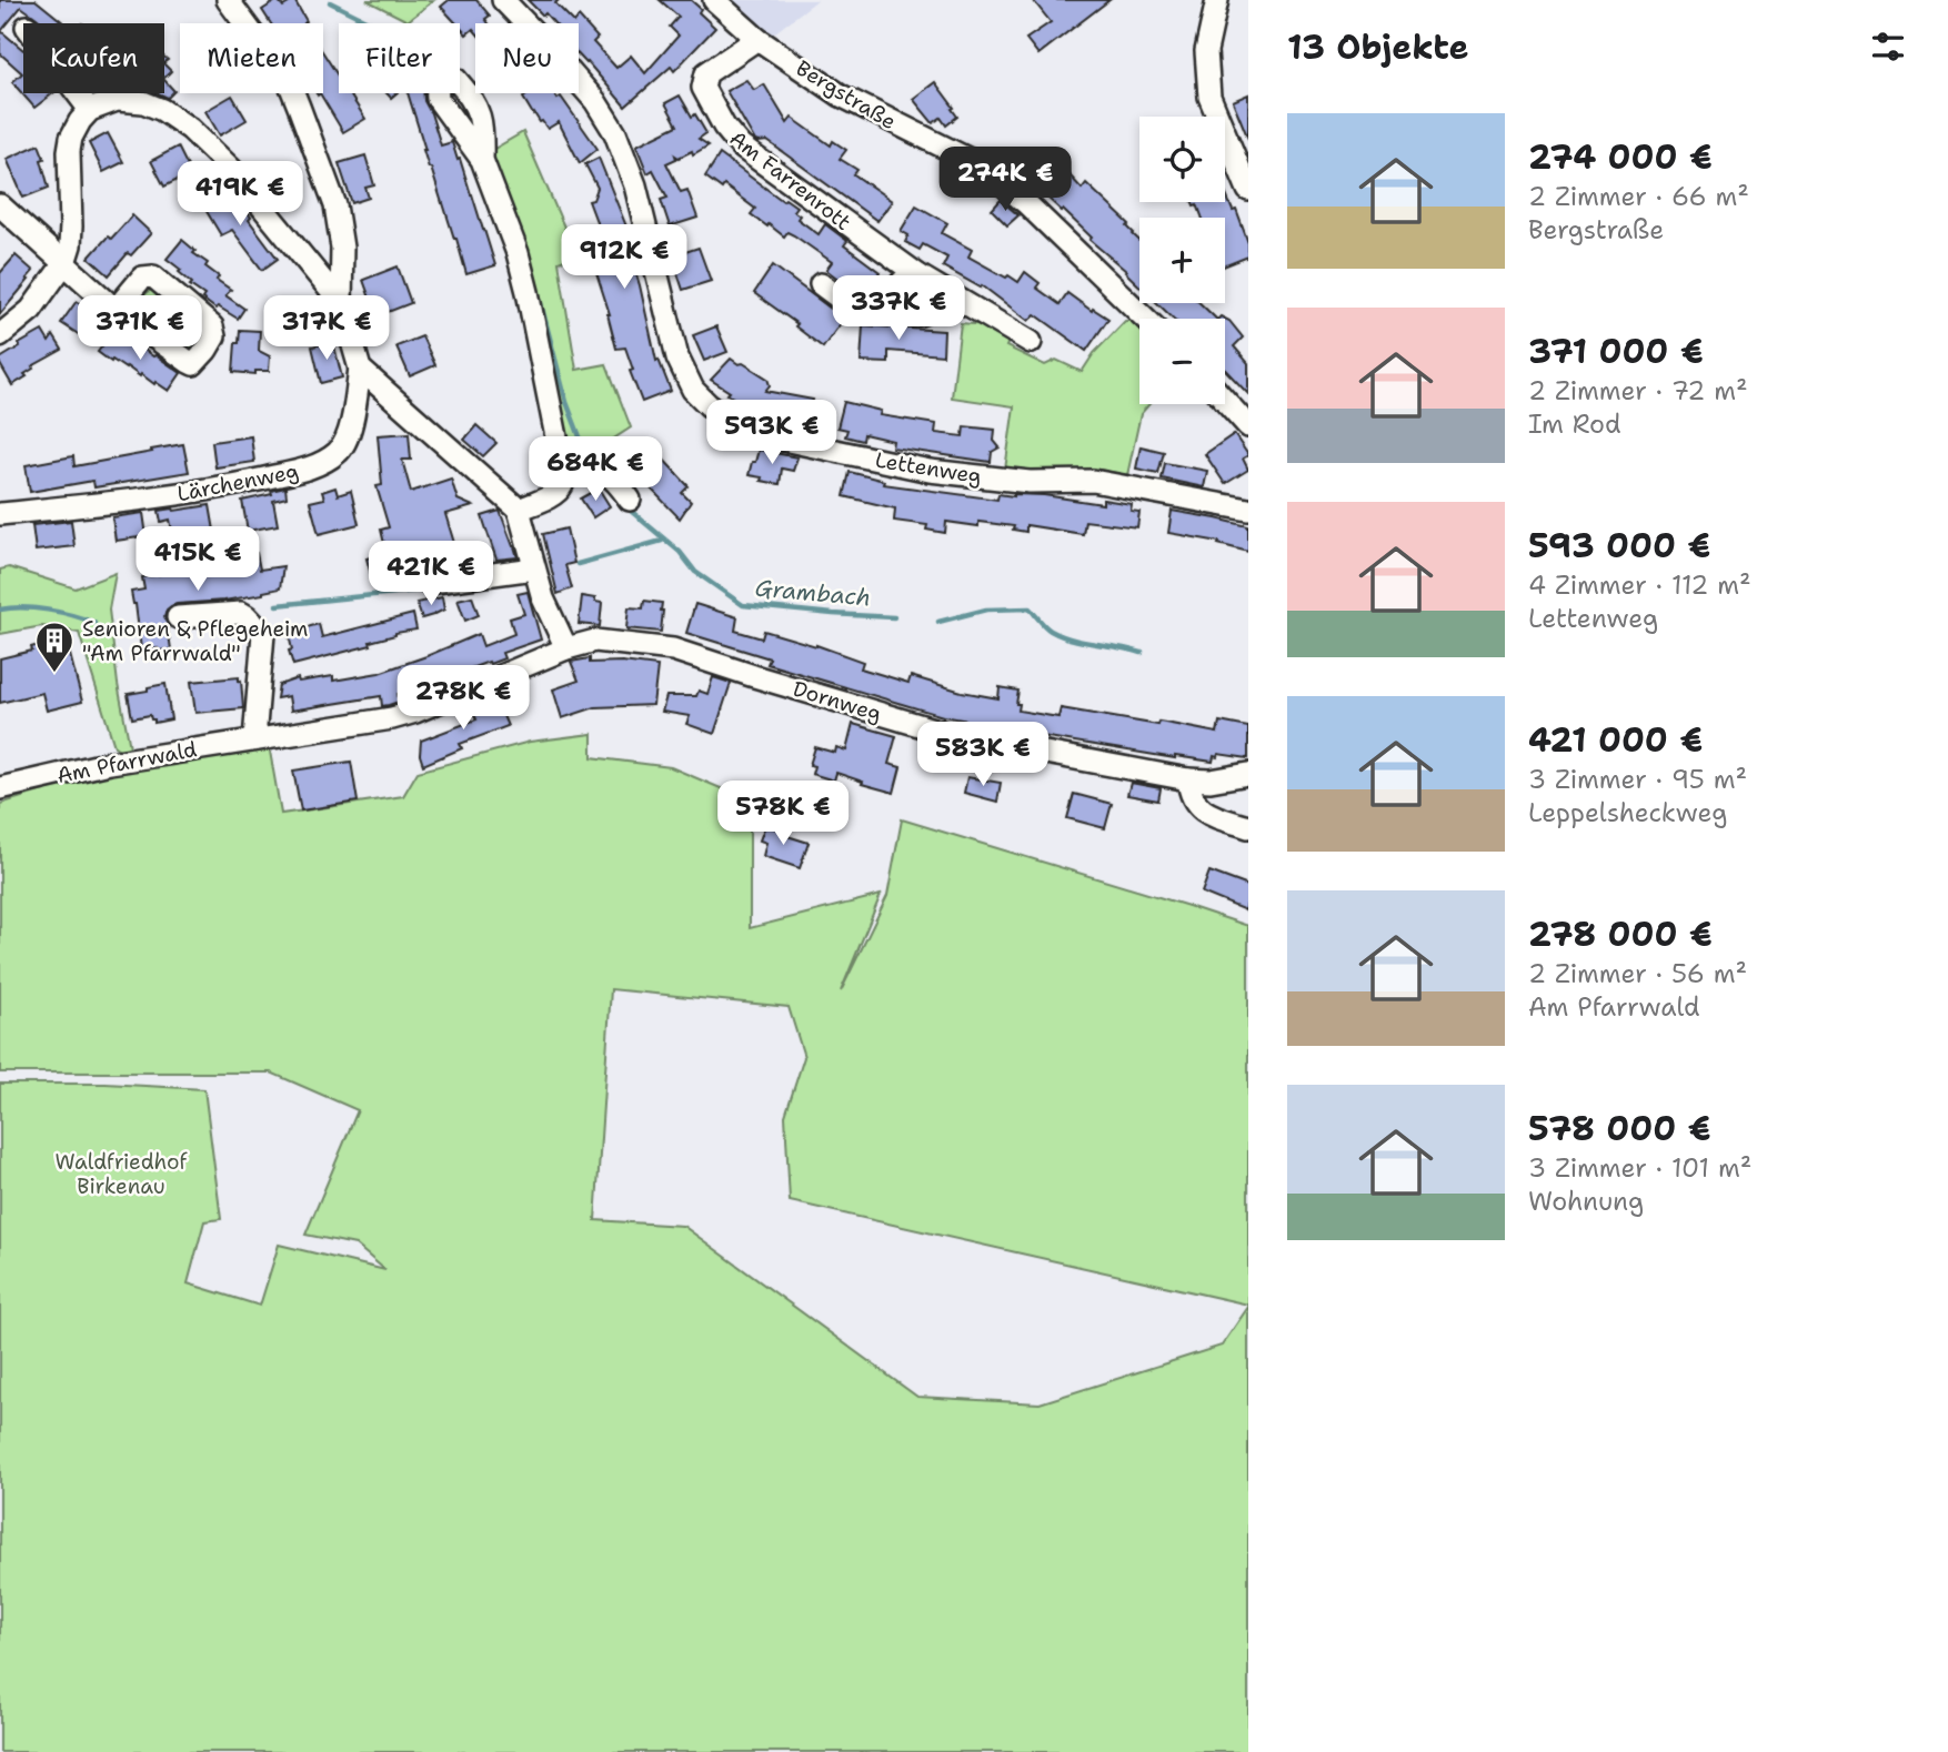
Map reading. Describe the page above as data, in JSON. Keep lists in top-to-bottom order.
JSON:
{
  "streets": {
    "street": [
      "Bergstraße",
      "Am Farrenrott",
      "Lettenweg",
      "Lärchenweg",
      "Dornweg",
      "Am Pfarrwald"
    ]
  },
  "crossings": [
    ["Bergstraße", "Am Farrenrott"],
    ["Dornweg", "Am Pfarrwald"]
  ],
  "water": ["Grambach"],
  "parks": ["Waldfriedhof Birkenau"],
  "places": {
    "building": ["Senioren & Pflegeheim \"Am Pfarrwald\""]
  },
  "page": {
    "heading": "13 Objekte",
    "chip": [
      "Kaufen",
      "Mieten",
      "Filter",
      "Neu"
    ],
    "list": [
      {
        "name": "274 000 €",
        "note": "2 Zimmer · 66 m² · Bergstraße"
      },
      {
        "name": "371 000 €",
        "note": "2 Zimmer · 72 m² · Im Rod"
      },
      {
        "name": "593 000 €",
        "note": "4 Zimmer · 112 m² · Lettenweg"
      },
      {
        "name": "421 000 €",
        "note": "3 Zimmer · 95 m² · Leppelsheckweg"
      },
      {
        "name": "278 000 €",
        "note": "2 Zimmer · 56 m² · Am Pfarrwald"
      },
      {
        "name": "578 000 €",
        "note": "3 Zimmer · 101 m² · Wohnung"
      }
    ],
    "map_buttons": ["+", "−"],
    "price": [
      "274K €",
      "419K €",
      "912K €",
      "337K €",
      "371K €",
      "317K €",
      "593K €",
      "684K €",
      "415K €",
      "421K €",
      "278K €",
      "583K €",
      "578K €"
    ]
  }
}
